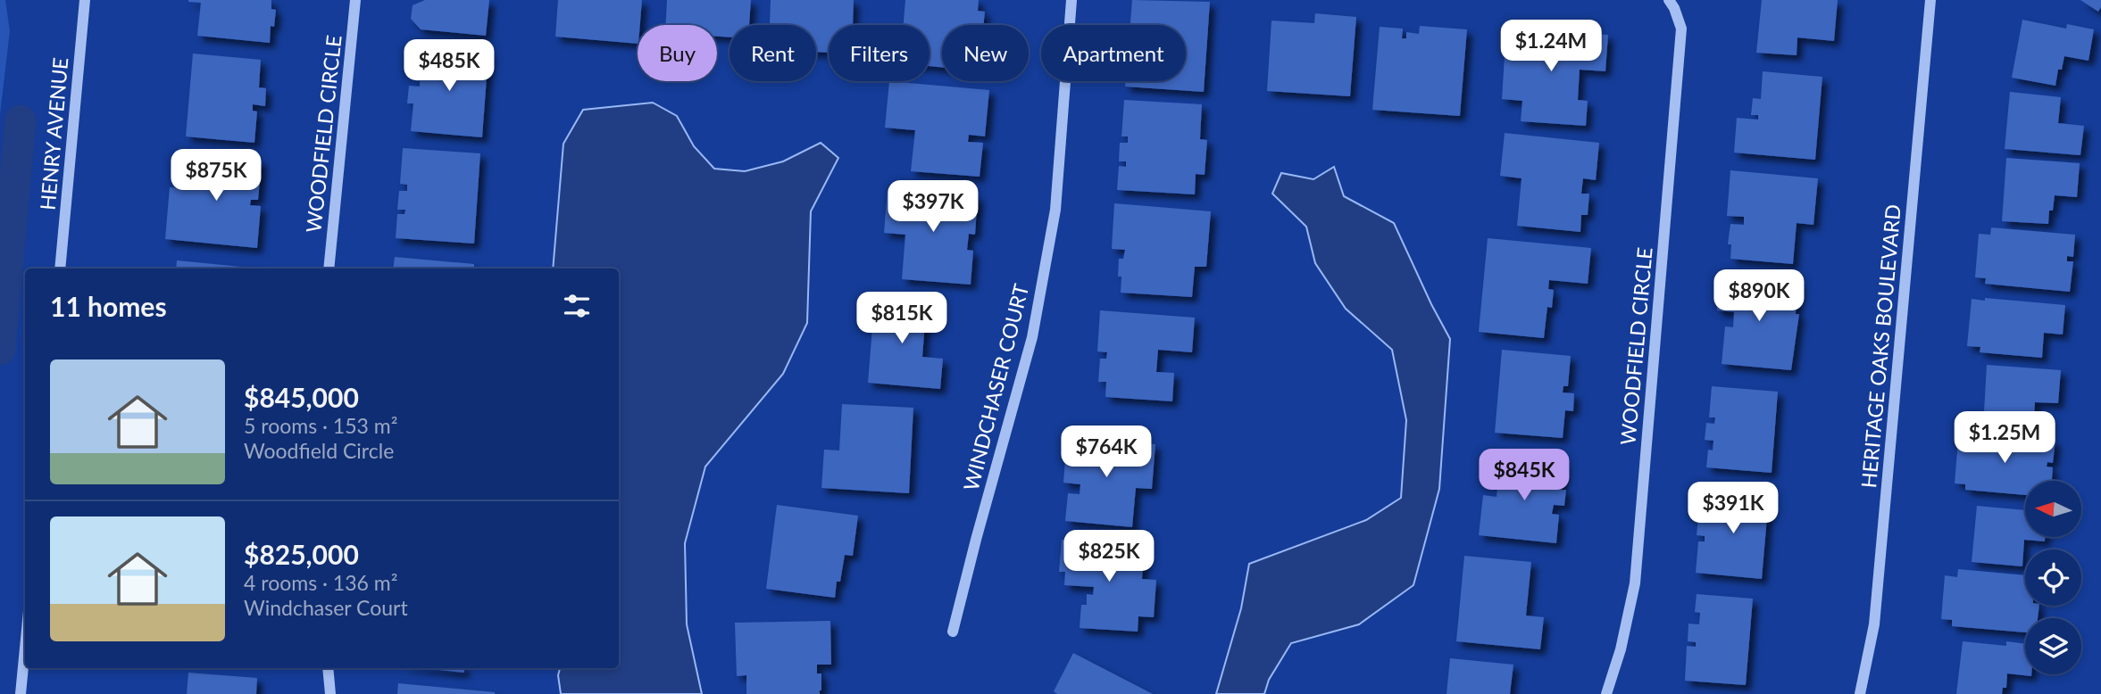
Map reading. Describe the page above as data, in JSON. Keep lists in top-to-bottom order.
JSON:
{
  "streets": {
    "street": [
      "HENRY AVENUE",
      "WOODFIELD CIRCLE",
      "HERITAGE OAKS BOULEVARD",
      "WINDCHASER COURT"
    ]
  },
  "north": "left",
  "page": {
    "price": [
      "$1.24M",
      "$485K",
      "$875K",
      "$397K",
      "$890K",
      "$815K",
      "$1.25M",
      "$764K",
      "$845K",
      "$391K",
      "$825K"
    ],
    "chip": [
      "Buy",
      "Rent",
      "Filters",
      "New",
      "Apartment"
    ],
    "heading": "11 homes",
    "list": [
      {
        "name": "$845,000",
        "note": "5 rooms · 153 m² · Woodfield Circle"
      },
      {
        "name": "$825,000",
        "note": "4 rooms · 136 m² · Windchaser Court"
      }
    ]
  }
}
